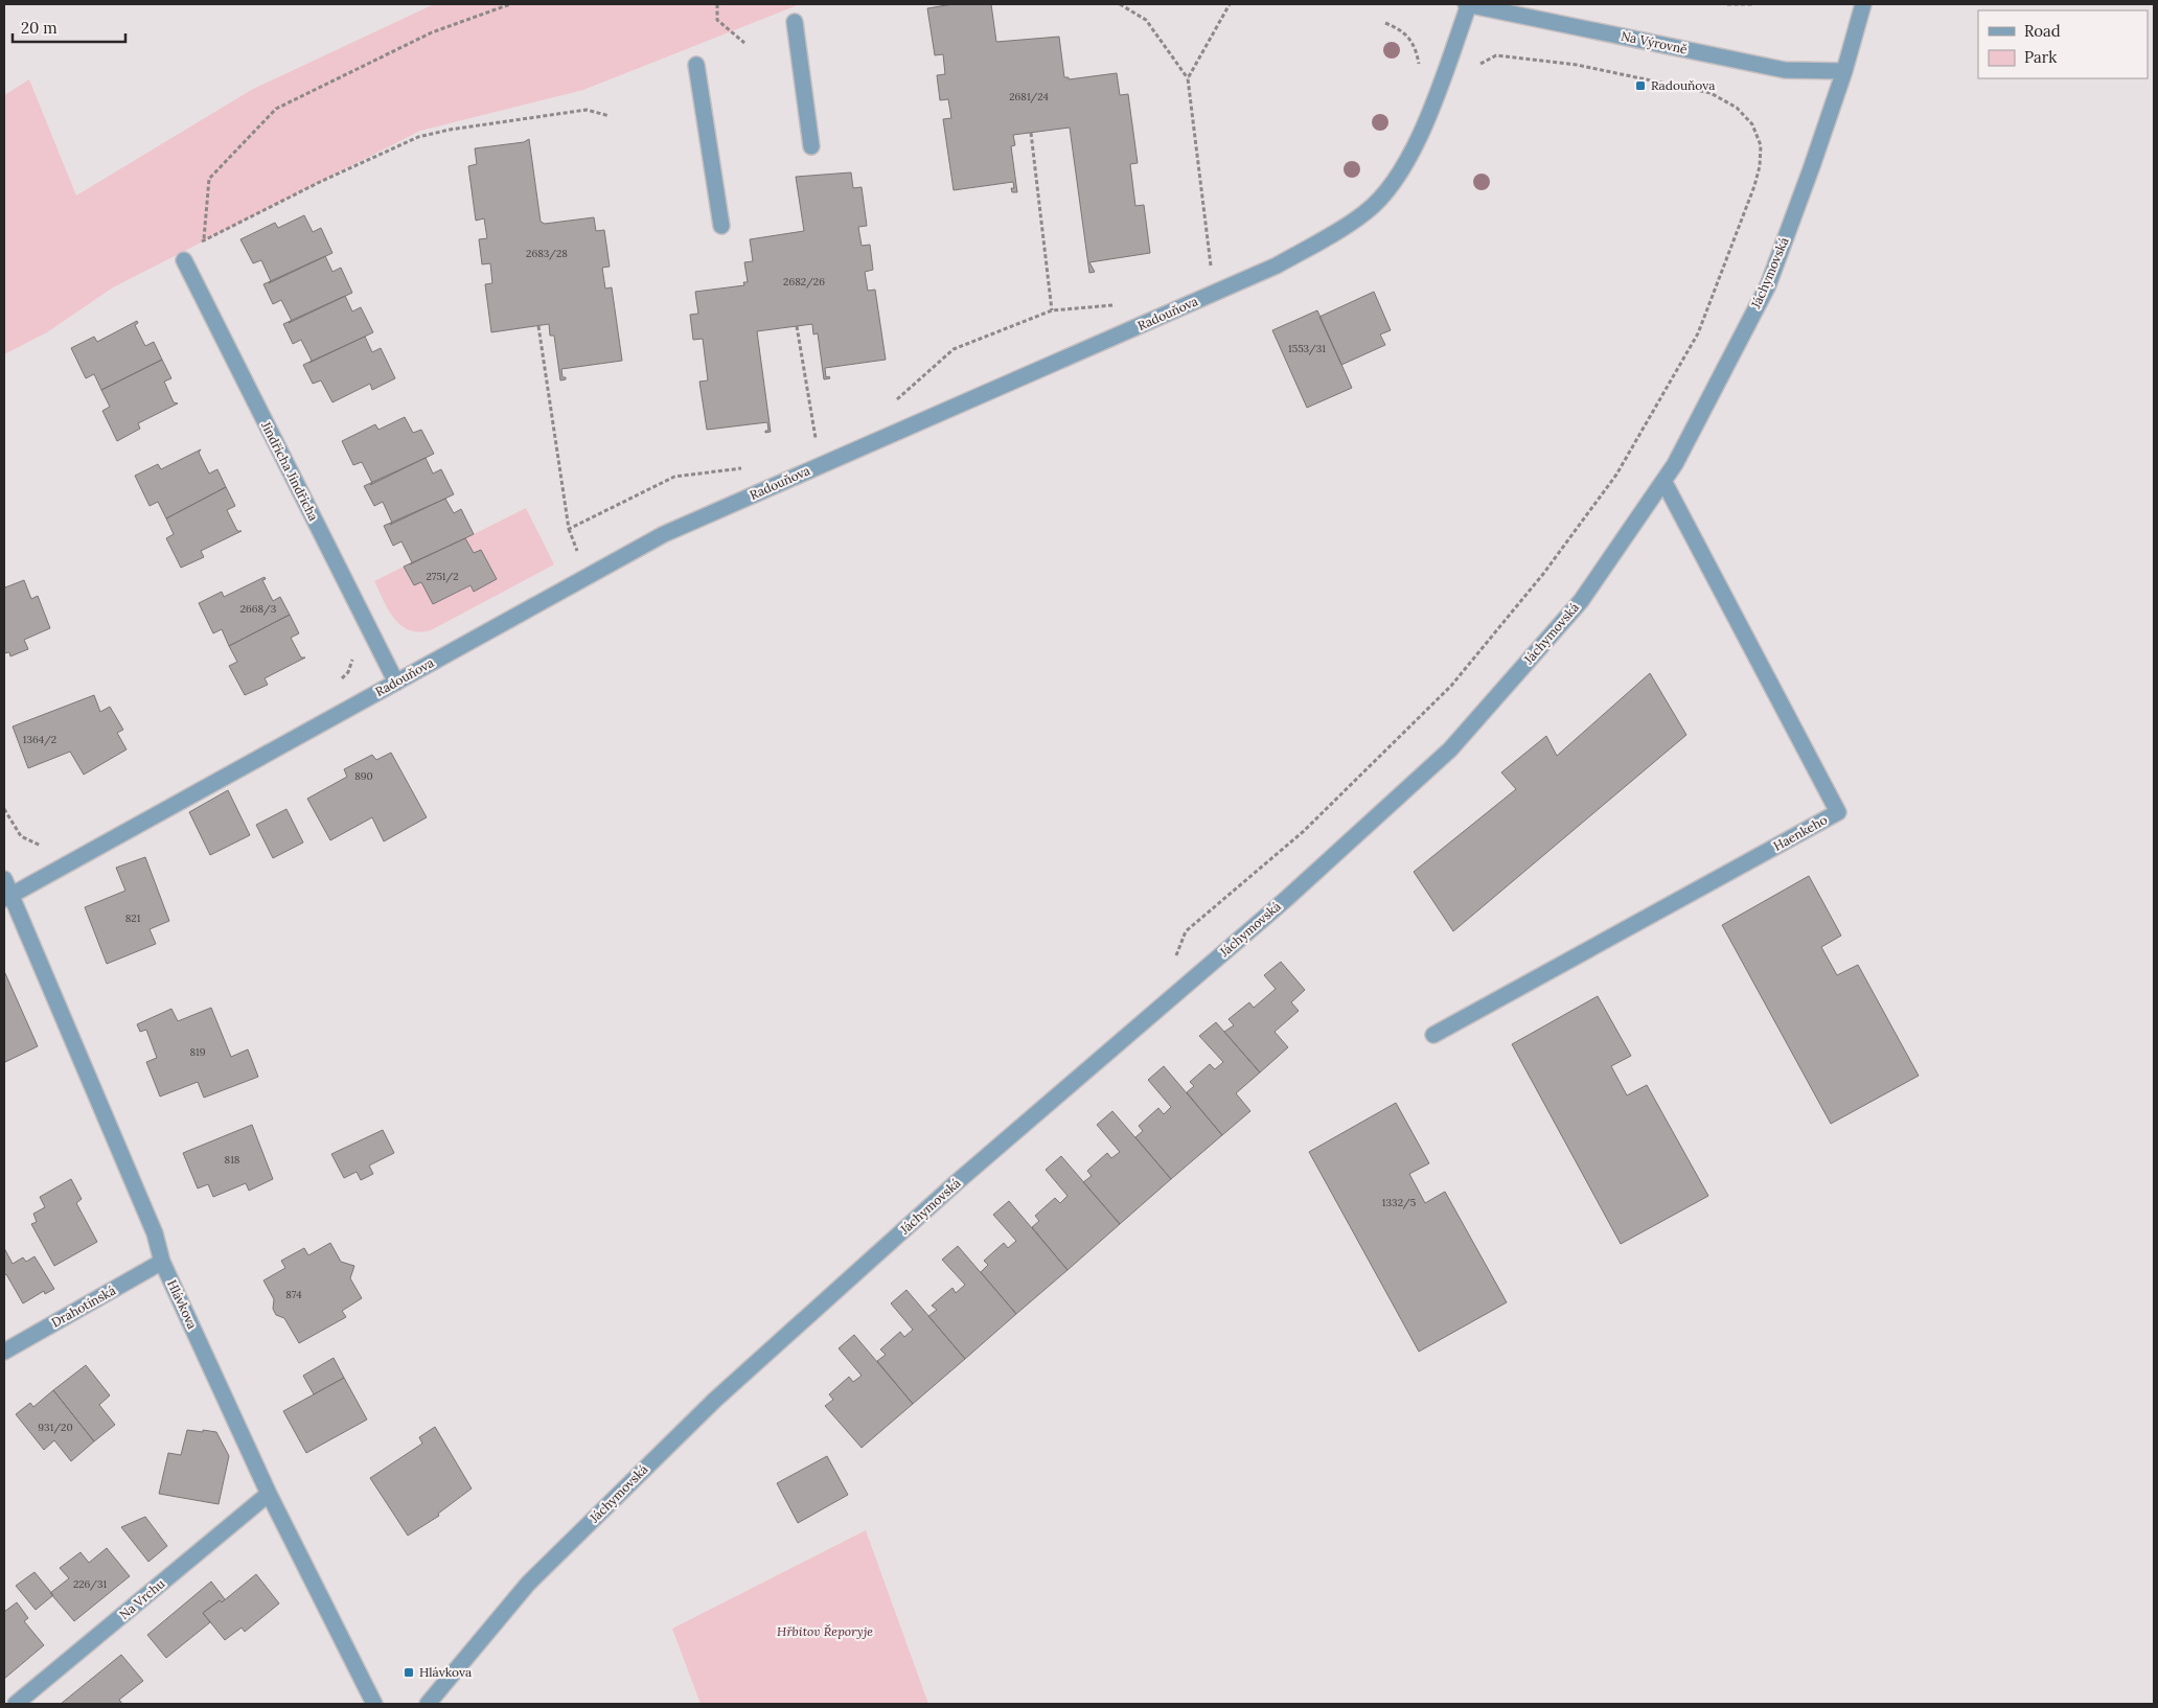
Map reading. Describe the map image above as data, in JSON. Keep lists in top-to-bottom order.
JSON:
{
  "streets": {
    "street": [
      "Na Výrovně",
      "Jáchymovská",
      "Radouňova",
      "Jindřicha Jindřicha",
      "Haenkeho",
      "Hlávkova",
      "Drahotínská",
      "Na Vrchu"
    ]
  },
  "crossings": [
    ["Na Výrovně", "Jáchymovská"],
    ["Na Výrovně", "Radouňova"],
    ["Jáchymovská", "Haenkeho"],
    ["Radouňova", "Jindřicha Jindřicha"],
    ["Radouňova", "Hlávkova"],
    ["Hlávkova", "Drahotínská"],
    ["Hlávkova", "Na Vrchu"]
  ],
  "parks": ["Hřbitov Řeporyje"],
  "places": {
    "transit": ["Radouňova", "Hlávkova"]
  },
  "house_numbers": [
    "2681/24",
    "2683/28",
    "2682/26",
    "1553/31",
    "2751/2",
    "2668/3",
    "1364/2",
    "890",
    "821",
    "819",
    "818",
    "1332/5",
    "874",
    "931/20",
    "226/31"
  ],
  "legend": ["Road", "Park"],
  "scale_bar": "20 m"
}
